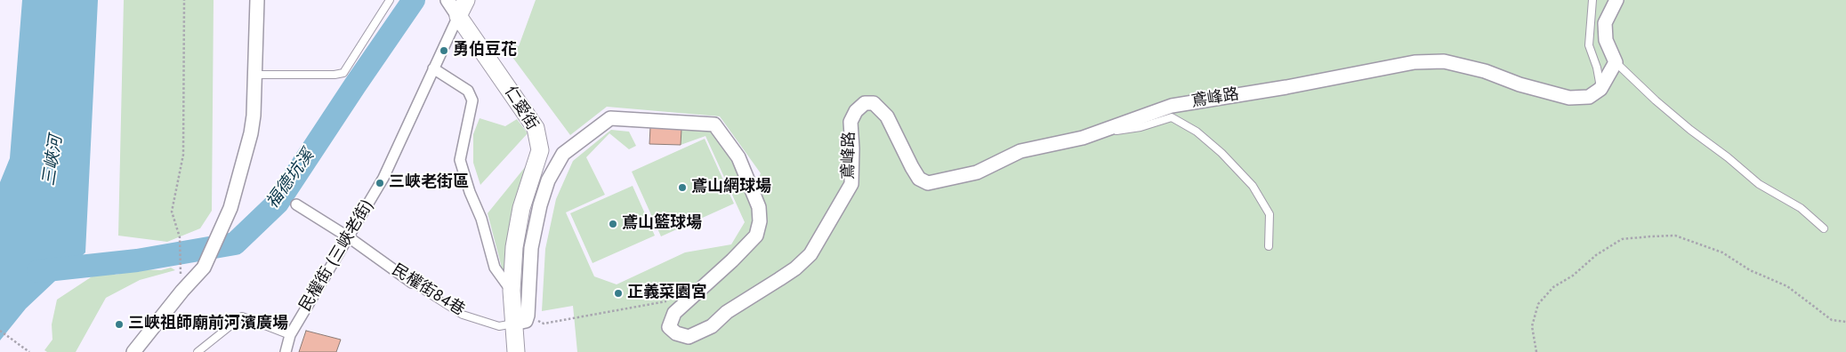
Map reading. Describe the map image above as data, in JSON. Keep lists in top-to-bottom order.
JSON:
{
  "streets": {
    "street": [
      "鳶峰路",
      "仁愛街",
      "民權街 (三峽老街)",
      "民權街84巷"
    ]
  },
  "crossings": [
    ["鳶峰路", "仁愛街"],
    ["鳶峰路", "民權街84巷"],
    ["仁愛街", "民權街 (三峽老街)"],
    ["仁愛街", "民權街84巷"],
    ["民權街 (三峽老街)", "民權街84巷"]
  ],
  "water": ["三峽河", "福德坑溪"],
  "places": [
    "勇伯豆花",
    "三峽老街區",
    "鳶山網球場",
    "鳶山籃球場",
    "正義菜園宮",
    "三峽祖師廟前河濱廣場"
  ]
}
